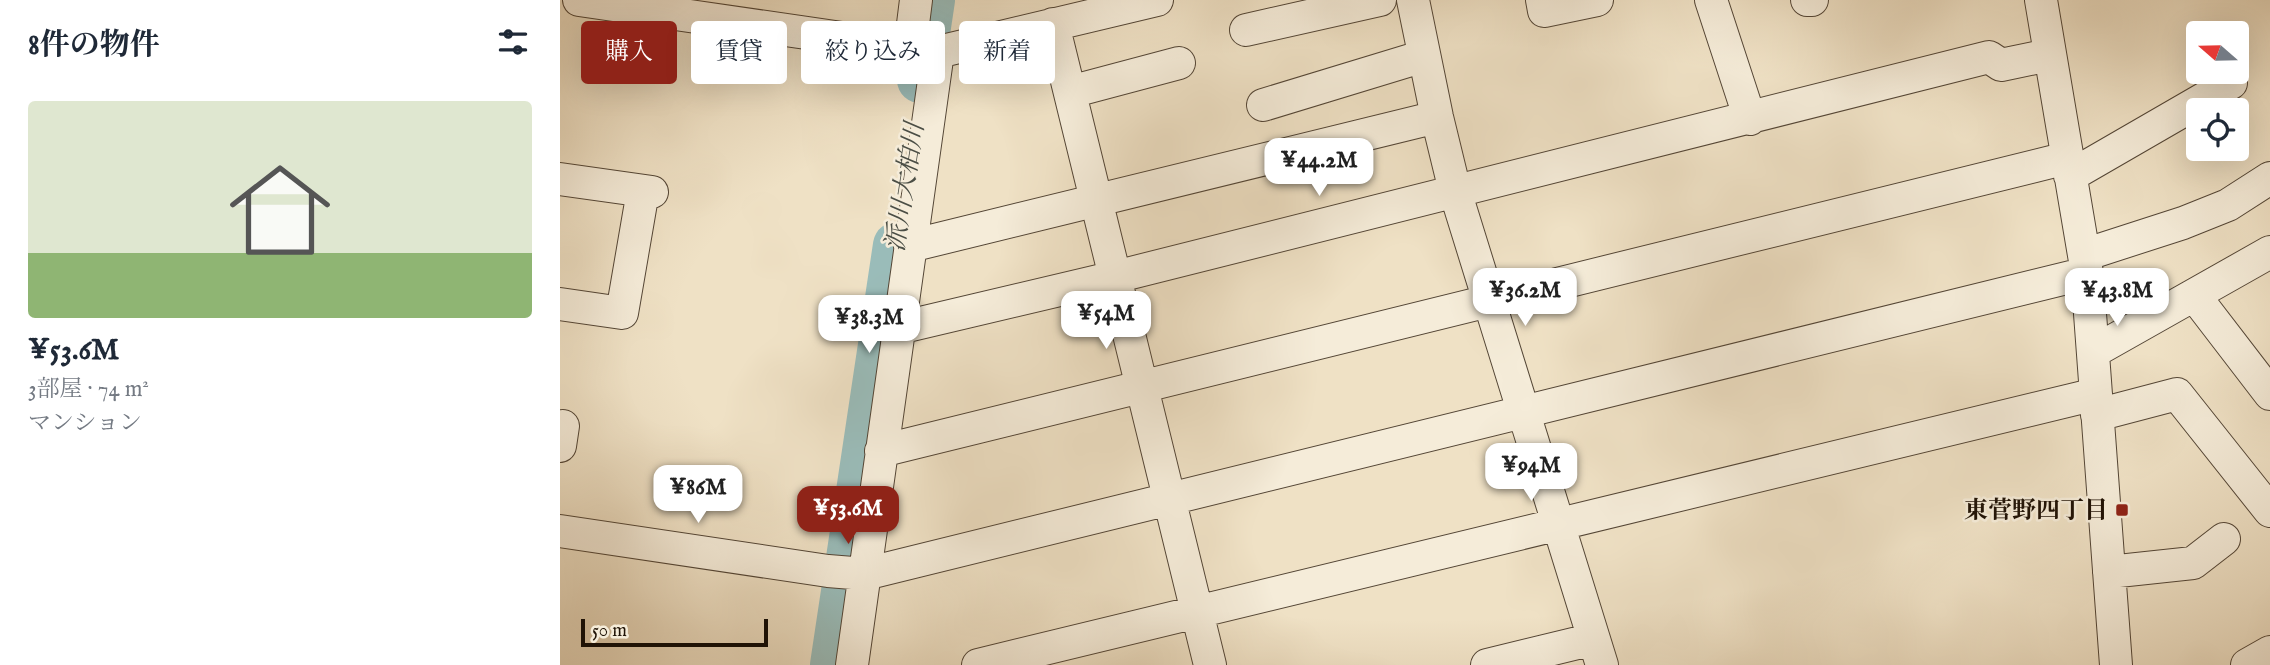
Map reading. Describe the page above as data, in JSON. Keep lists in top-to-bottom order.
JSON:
{
  "water": ["派川大柏川"],
  "places": {
    "transit": ["東菅野四丁目"]
  },
  "scale_bar": "50 m",
  "north": "left",
  "page": {
    "heading": "8件の物件",
    "chip": [
      "購入",
      "賃貸",
      "絞り込み",
      "新着"
    ],
    "list": [
      {
        "name": "¥53.6M",
        "note": "3部屋 · 74 m² · マンション"
      }
    ],
    "price": [
      "¥44.2M",
      "¥36.2M",
      "¥43.8M",
      "¥54M",
      "¥38.3M",
      "¥94M",
      "¥86M",
      "¥53.6M"
    ],
    "scale": "50 m"
  }
}
